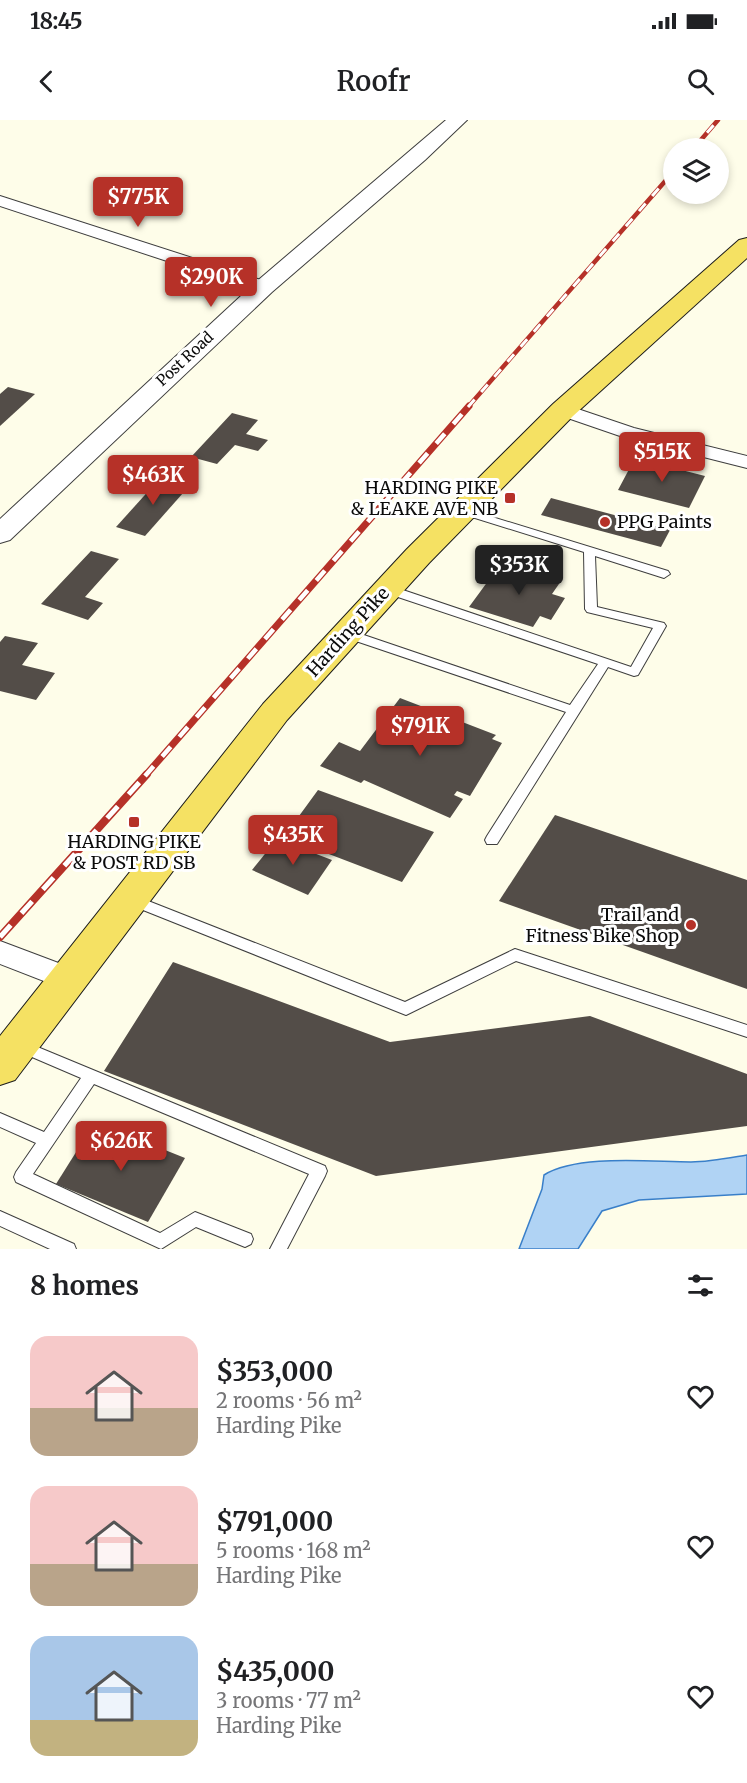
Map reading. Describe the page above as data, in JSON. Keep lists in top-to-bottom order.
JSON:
{
  "streets": {
    "main road": ["Harding Pike"],
    "street": ["Post Road"]
  },
  "places": {
    "transit": ["HARDING PIKE & LEAKE AVE NB", "HARDING PIKE & POST RD SB"],
    "other": ["PPG Paints", "Trail and Fitness Bike Shop"]
  },
  "page": {
    "status": "18:45",
    "header": "Roofr",
    "price": [
      "$775K",
      "$290K",
      "$515K",
      "$463K",
      "$353K",
      "$791K",
      "$435K",
      "$626K"
    ],
    "heading": "8 homes",
    "list": [
      {
        "name": "$353,000",
        "note": "2 rooms · 56 m² · Harding Pike"
      },
      {
        "name": "$791,000",
        "note": "5 rooms · 168 m² · Harding Pike"
      },
      {
        "name": "$435,000",
        "note": "3 rooms · 77 m² · Harding Pike"
      }
    ]
  }
}
